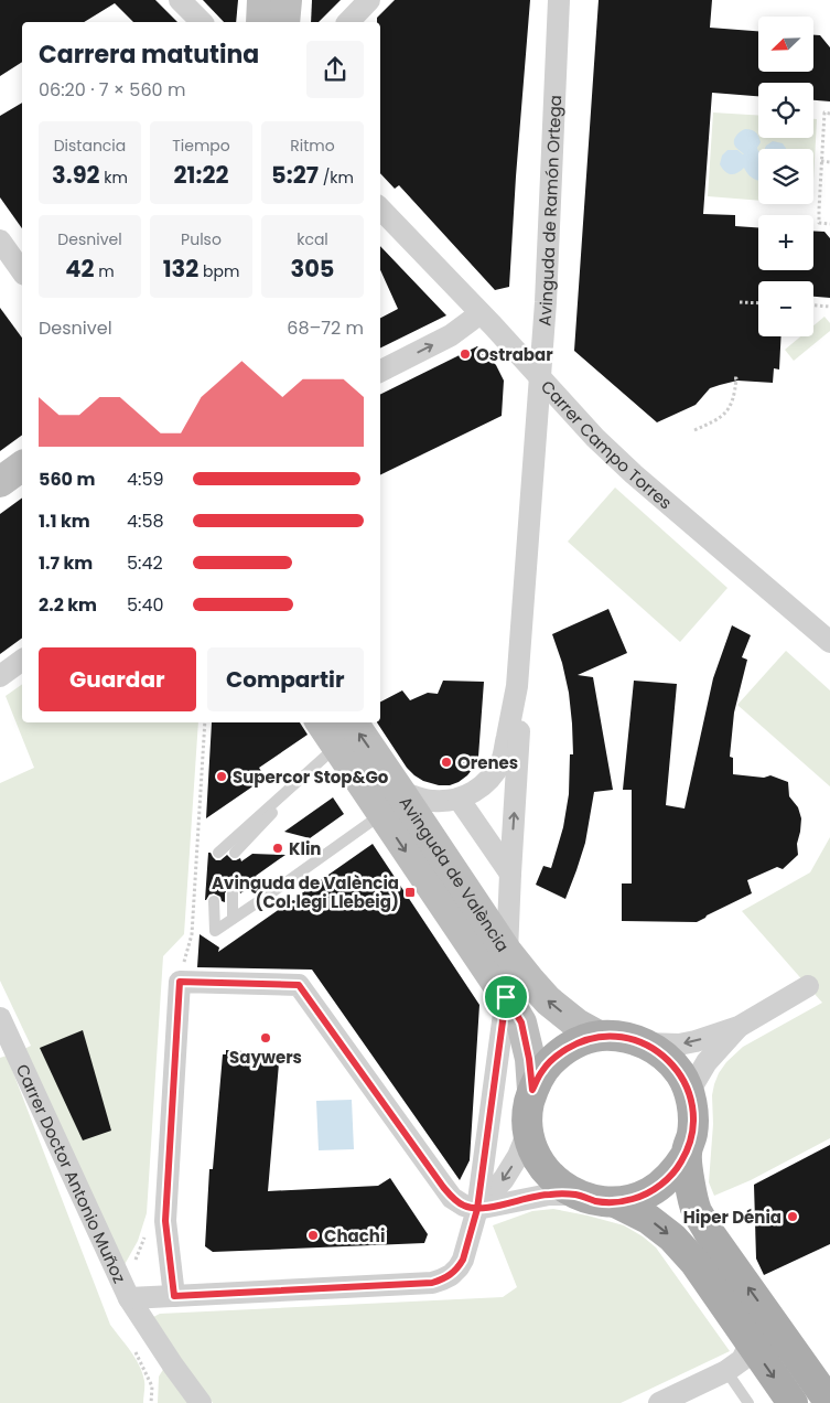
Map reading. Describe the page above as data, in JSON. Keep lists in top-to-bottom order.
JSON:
{
  "streets": {
    "main road": ["Avinguda de València"],
    "street": ["Avinguda de Ramón Ortega", "Carrer Campo Torres", "Carrer Doctor Antonio Muñoz"]
  },
  "crossings": [
    ["Avinguda de Ramón Ortega", "Carrer Campo Torres"],
    ["Avinguda de Ramón Ortega", "Avinguda de València"]
  ],
  "places": {
    "other": [
      "Ostrabar",
      "Orenes",
      "Supercor Stop&Go",
      "Klin",
      "Saywers",
      "Hiper Dénia",
      "Chachi"
    ],
    "transit": ["Avinguda de València (Col·legi Llebeig)"]
  },
  "north": "bottom left",
  "page": {
    "map_buttons": ["+", "−"],
    "heading": ["Carrera matutina", "06:20 · 7 × 560 m"],
    "stats": [
      ["Distancia", "3.92 km"],
      ["Tiempo", "21:22"],
      ["Ritmo", "5:27 /km"],
      ["Desnivel", "42 m"],
      ["Pulso", "132 bpm"],
      ["kcal", "305"]
    ],
    "chart": ["Desnivel", "68–72 m"],
    "list": [
      {
        "name": "560 m",
        "note": "4:59"
      },
      {
        "name": "1.1 km",
        "note": "4:58"
      },
      {
        "name": "1.7 km",
        "note": "5:42"
      },
      {
        "name": "2.2 km",
        "note": "5:40"
      }
    ],
    "buttons": ["Guardar", "Compartir"]
  }
}
